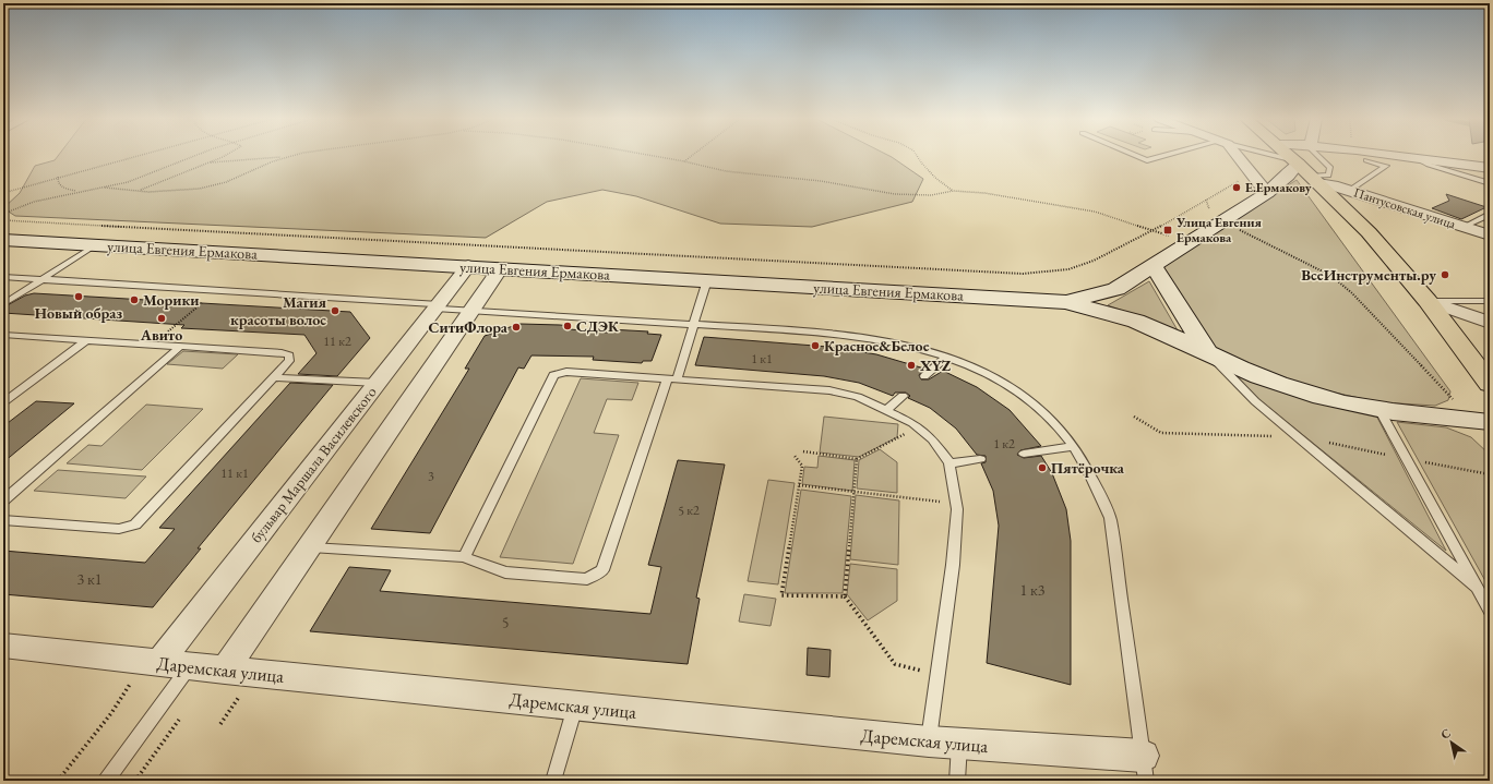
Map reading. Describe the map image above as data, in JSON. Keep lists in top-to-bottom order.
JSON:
{
  "streets": {
    "main road": ["улица Евгения Ермакова"],
    "street": ["Пантусовская улица", "бульвар Маршала Василевского", "Даремская улица"]
  },
  "crossings": [
    ["улица Евгения Ермакова", "бульвар Маршала Василевского"],
    ["бульвар Маршала Василевского", "Даремская улица"]
  ],
  "places": {
    "other": [
      "Е.Ермакову",
      "ВсеИнструменты.ру",
      "Новый образ",
      "Морики",
      "Магия красоты волос",
      "Авито",
      "СДЭК",
      "СитиФлора",
      "Красное&Белое",
      "XYZ",
      "Пятёрочка"
    ],
    "transit": ["Улица Евгения Ермакова"]
  },
  "house_numbers": [
    "11 к2",
    "1 к1",
    "1 к2",
    "11 к1",
    "3",
    "5 к2",
    "3 к1",
    "1 к3",
    "5"
  ],
  "north": "top left"
}
